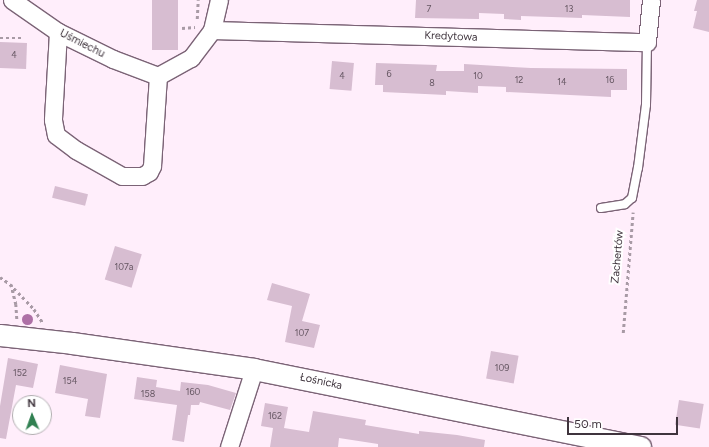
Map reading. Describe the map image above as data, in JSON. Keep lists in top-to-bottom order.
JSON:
{
  "streets": {
    "street": ["Kredytowa", "Uśmiechu", "Łośnicka"],
    "path": ["Zachertów"]
  },
  "house_numbers": [
    "7",
    "13",
    "4",
    "6",
    "4",
    "10",
    "12",
    "16",
    "14",
    "8",
    "107a",
    "107",
    "109",
    "152",
    "154",
    "160",
    "158",
    "162"
  ],
  "scale_bar": "50 m",
  "north": "top"
}
